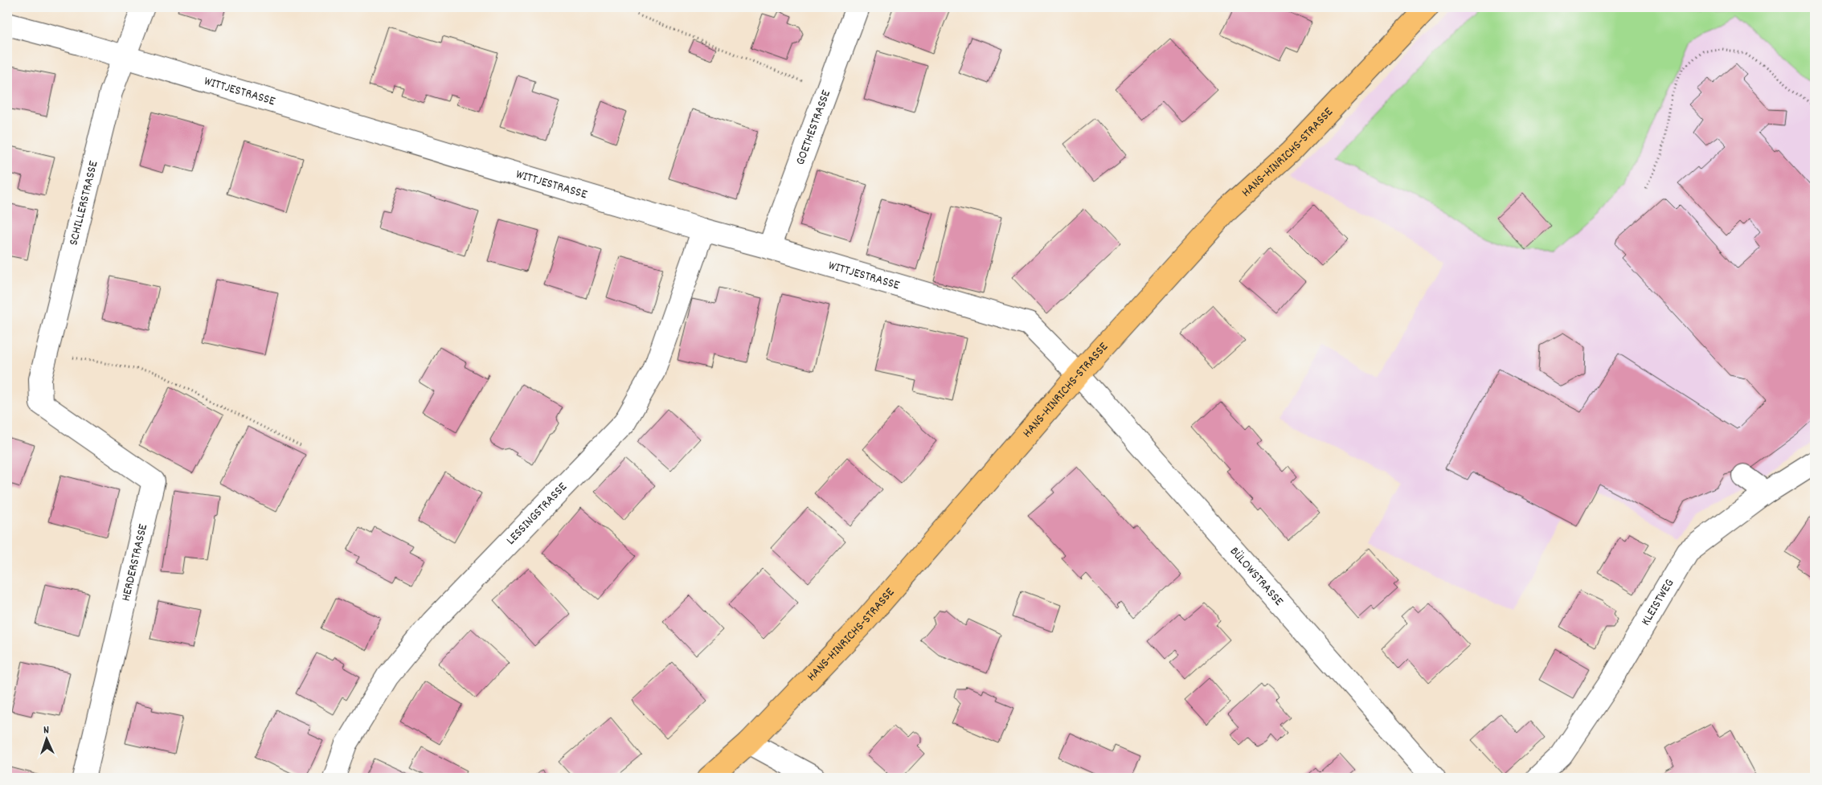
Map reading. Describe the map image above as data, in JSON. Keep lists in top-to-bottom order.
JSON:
{
  "streets": {
    "main road": ["HANS-HINRICHS-STRASSE"],
    "street": [
      "WITTJESTRASSE",
      "GOETHESTRASSE",
      "SCHILLERSTRASSE",
      "LESSINGSTRASSE",
      "HERDERSTRASSE",
      "BÜLOWSTRASSE",
      "KLEISTWEG"
    ]
  },
  "crossings": [
    ["WITTJESTRASSE", "GOETHESTRASSE"],
    ["WITTJESTRASSE", "HANS-HINRICHS-STRASSE"],
    ["WITTJESTRASSE", "SCHILLERSTRASSE"],
    ["WITTJESTRASSE", "LESSINGSTRASSE"],
    ["WITTJESTRASSE", "BÜLOWSTRASSE"],
    ["HANS-HINRICHS-STRASSE", "BÜLOWSTRASSE"],
    ["SCHILLERSTRASSE", "HERDERSTRASSE"]
  ],
  "north": "top"
}
